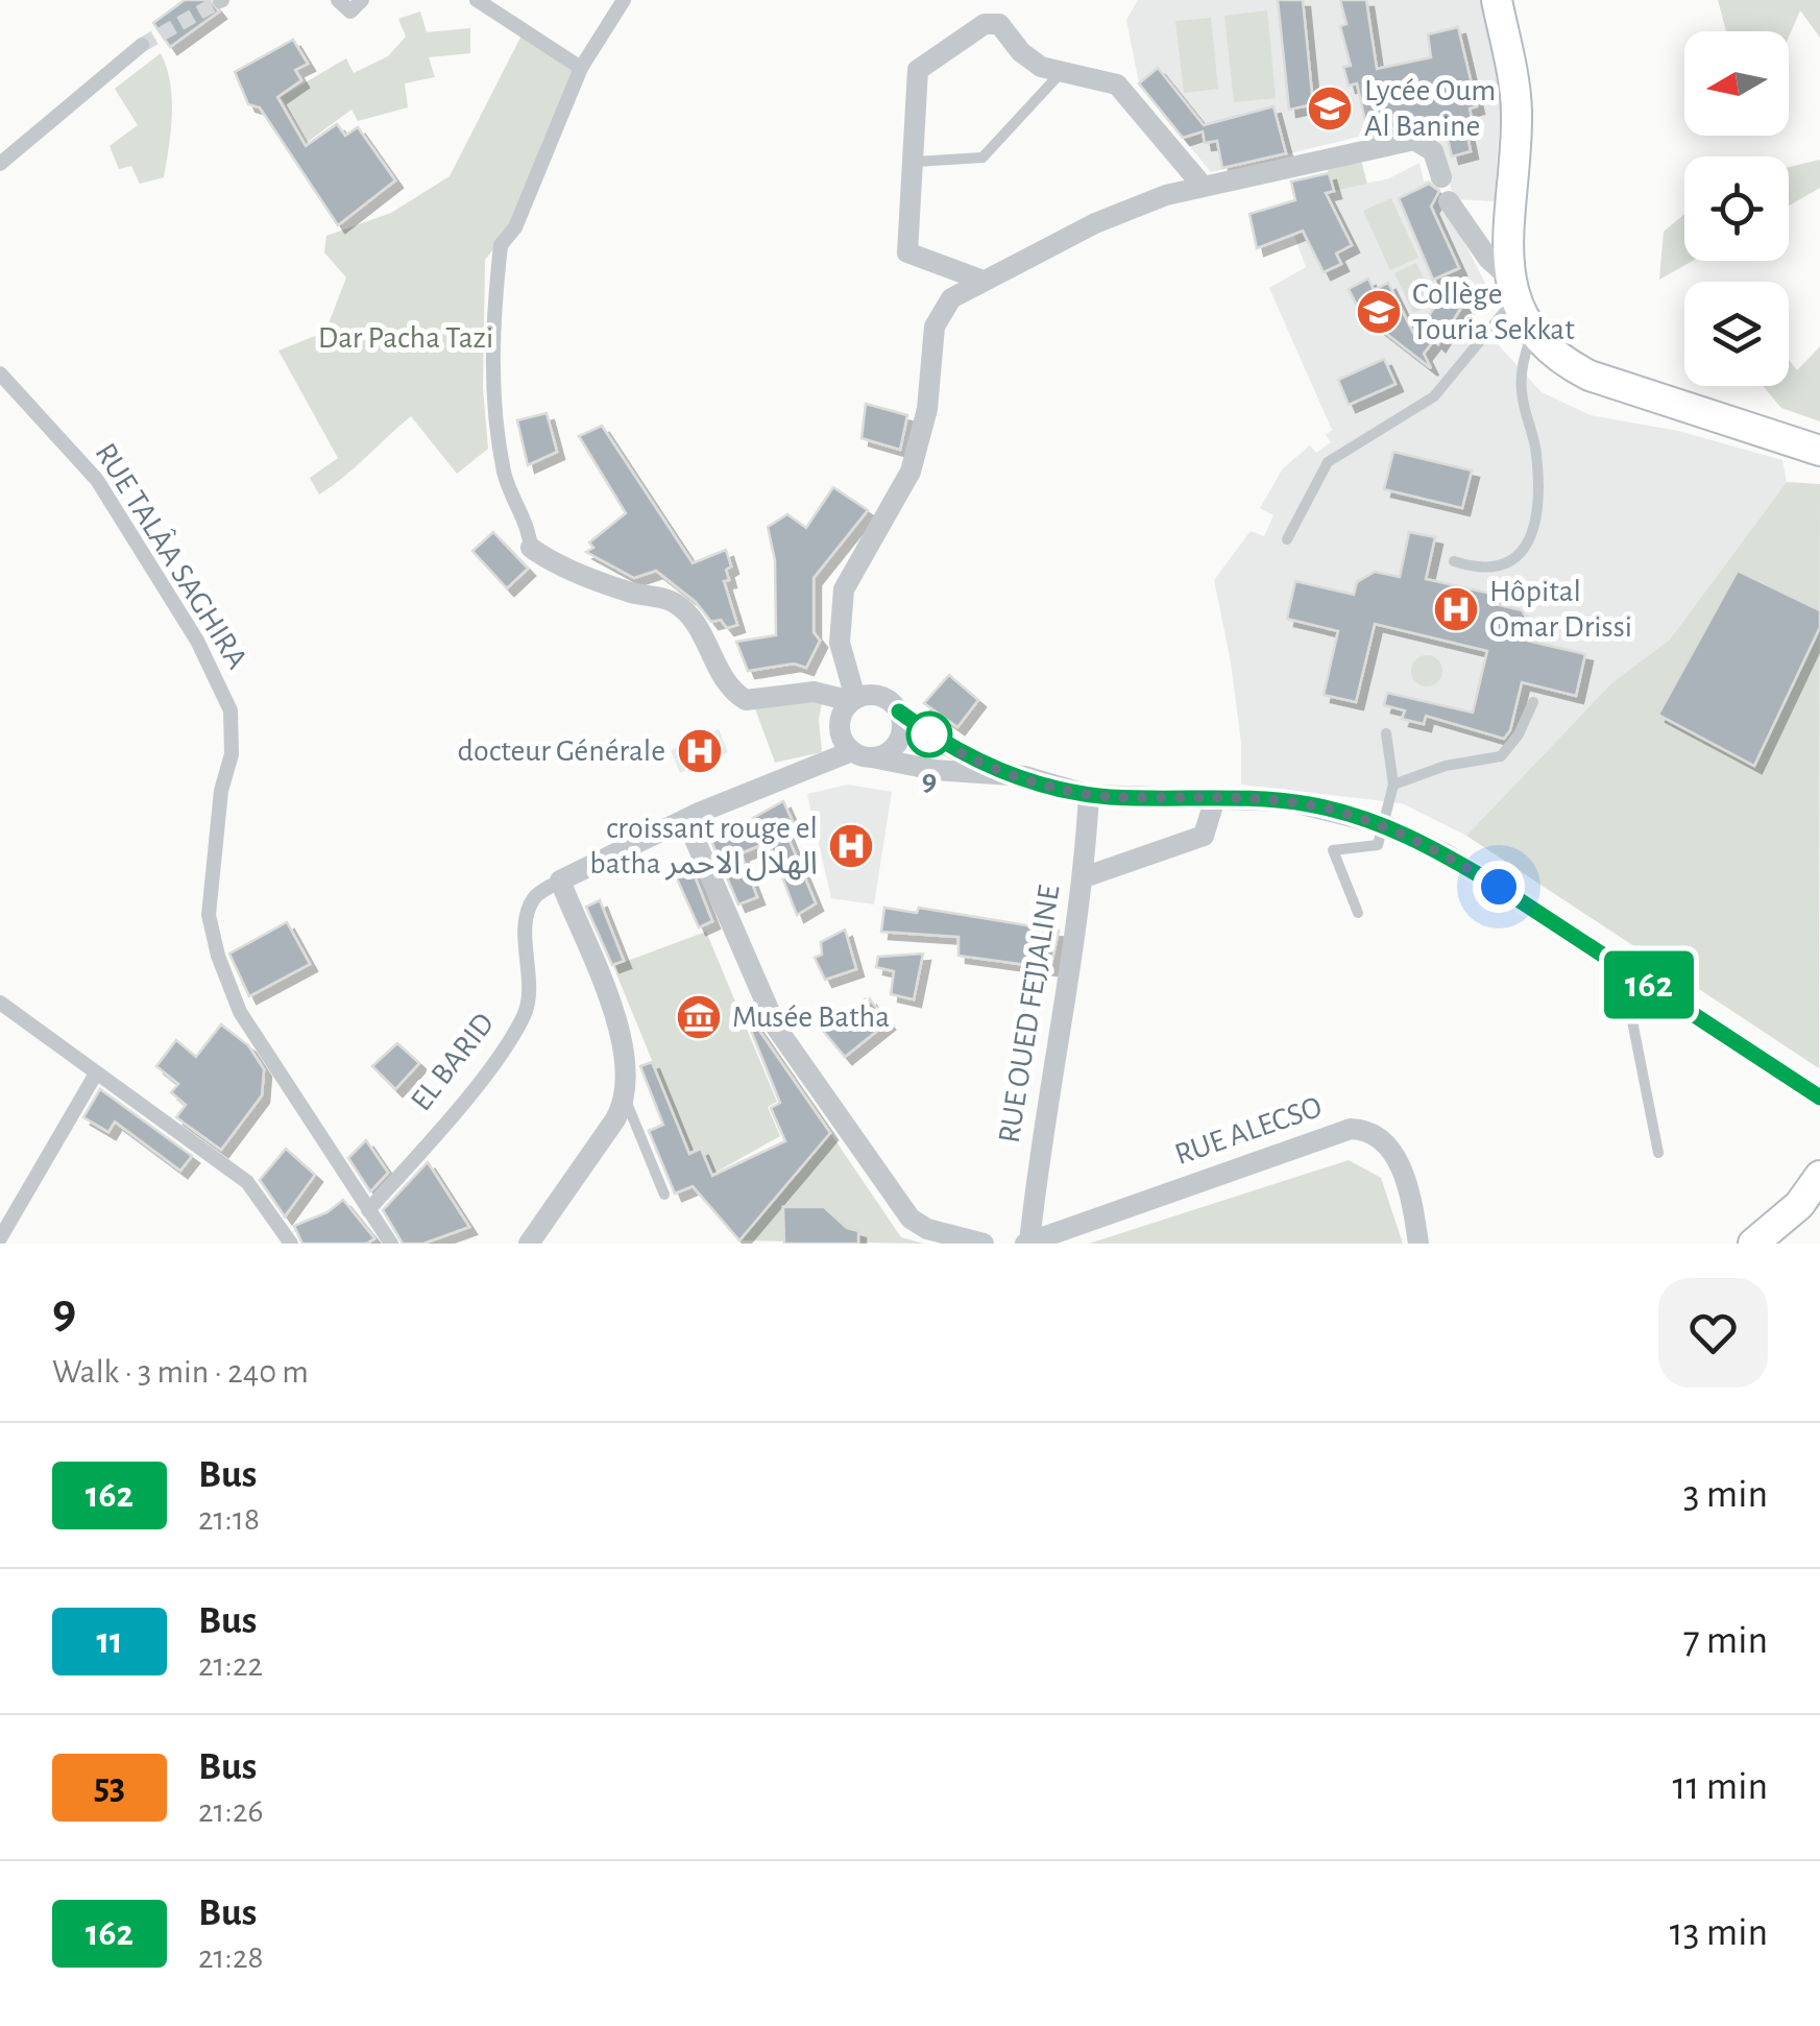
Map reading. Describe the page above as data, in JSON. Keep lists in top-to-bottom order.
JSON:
{
  "streets": {
    "street": [
      "RUE TALÂA SAGHIRA",
      "RUE OUED FEJJALINE",
      "EL BARID",
      "RUE ALECSO"
    ]
  },
  "crossings": [
    ["RUE TALÂA SAGHIRA", "EL BARID"],
    ["RUE OUED FEJJALINE", "RUE ALECSO"]
  ],
  "parks": ["Dar Pacha Tazi"],
  "places": {
    "school or university": ["Lycée Oum Al Banine", "Collège Touria Sekkat"],
    "hospital": ["Hôpital Omar Drissi", "docteur Générale", "croissant rouge el batha الهلال الاحمر"],
    "other": ["9"],
    "museum": ["Musée Batha"]
  },
  "lines": ["bus line 162"],
  "north": "left",
  "page": {
    "on_map": "162",
    "heading": ["9", "Walk · 3 min · 240 m"],
    "list": [
      {
        "mark": "162",
        "name": "Bus",
        "note": "21:18",
        "value": "3 min"
      },
      {
        "mark": "11",
        "name": "Bus",
        "note": "21:22",
        "value": "7 min"
      },
      {
        "mark": "53",
        "name": "Bus",
        "note": "21:26",
        "value": "11 min"
      },
      {
        "mark": "162",
        "name": "Bus",
        "note": "21:28",
        "value": "13 min"
      }
    ]
  }
}
